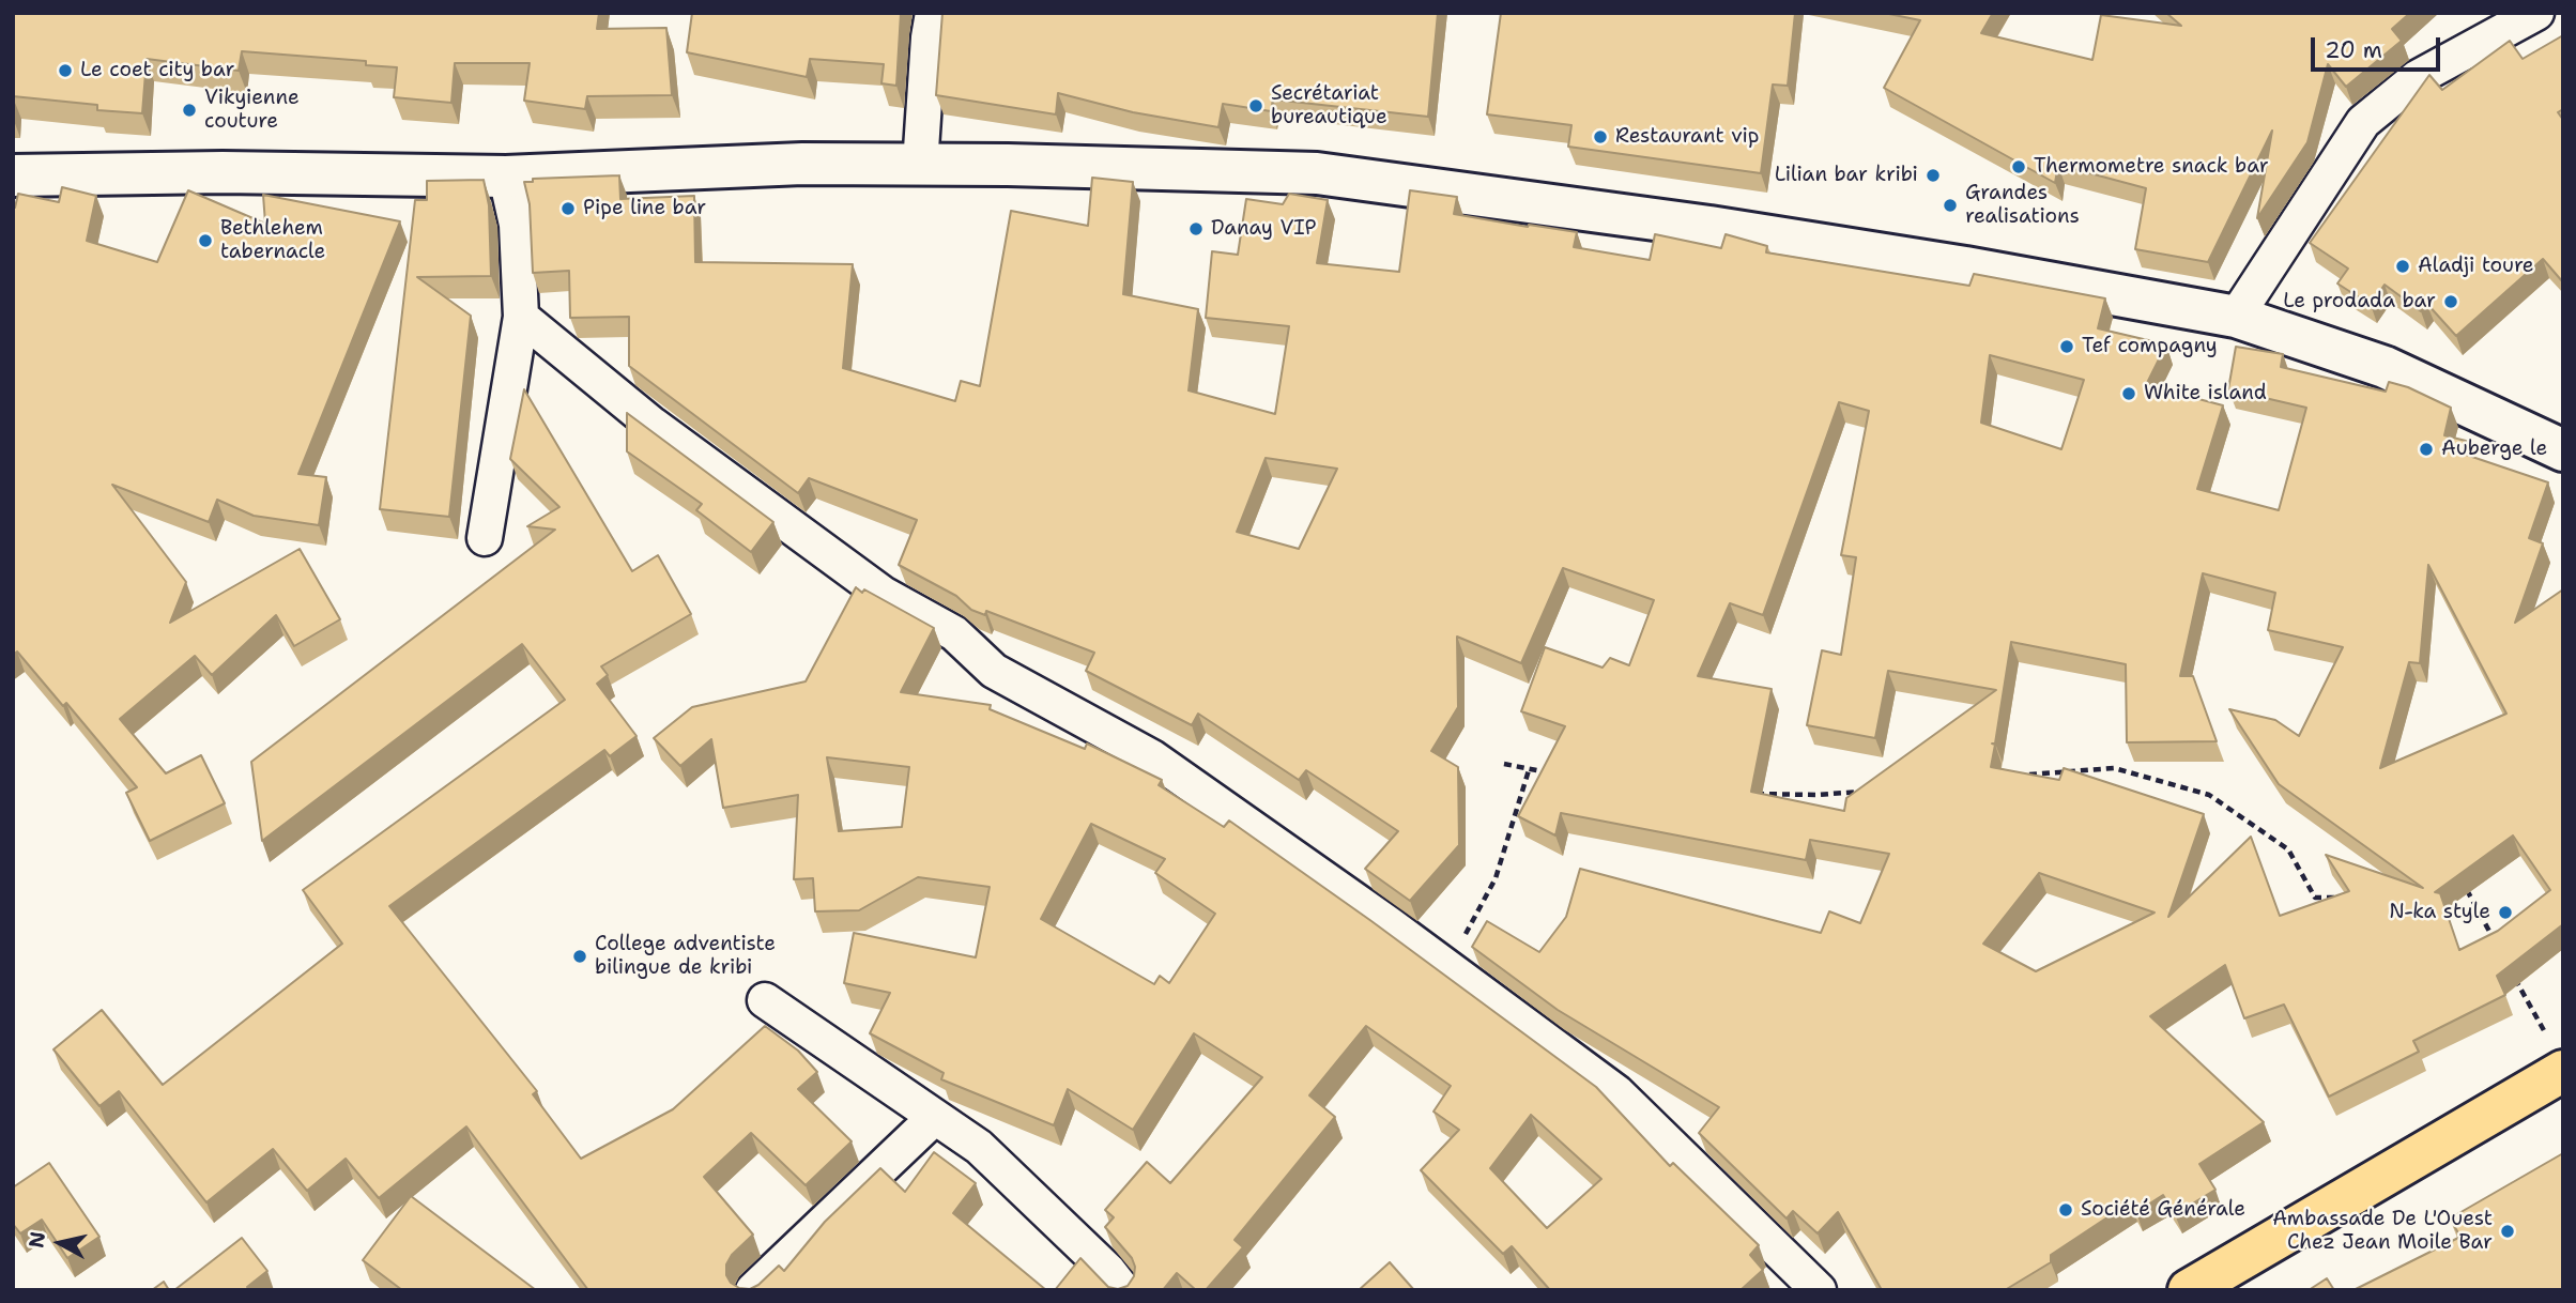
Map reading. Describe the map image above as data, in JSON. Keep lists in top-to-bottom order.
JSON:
{
  "places": [
    "Le coet city bar",
    "Secrétariat bureautique",
    "Vikyienne couture",
    "Restaurant vip",
    "Thermometre snack bar",
    "Lilian bar kribi",
    "Grandes realisations",
    "Pipe line bar",
    "Danay VIP",
    "Bethlehem tabernacle",
    "Aladji toure",
    "Le prodada bar",
    "Tef compagny",
    "White island",
    "Auberge le",
    "N-ka style",
    "College adventiste bilingue de kribi",
    "Société Générale",
    "Ambassade De L'Ouest Chez Jean Moile Bar"
  ],
  "scale_bar": "20 m",
  "north": "left"
}
